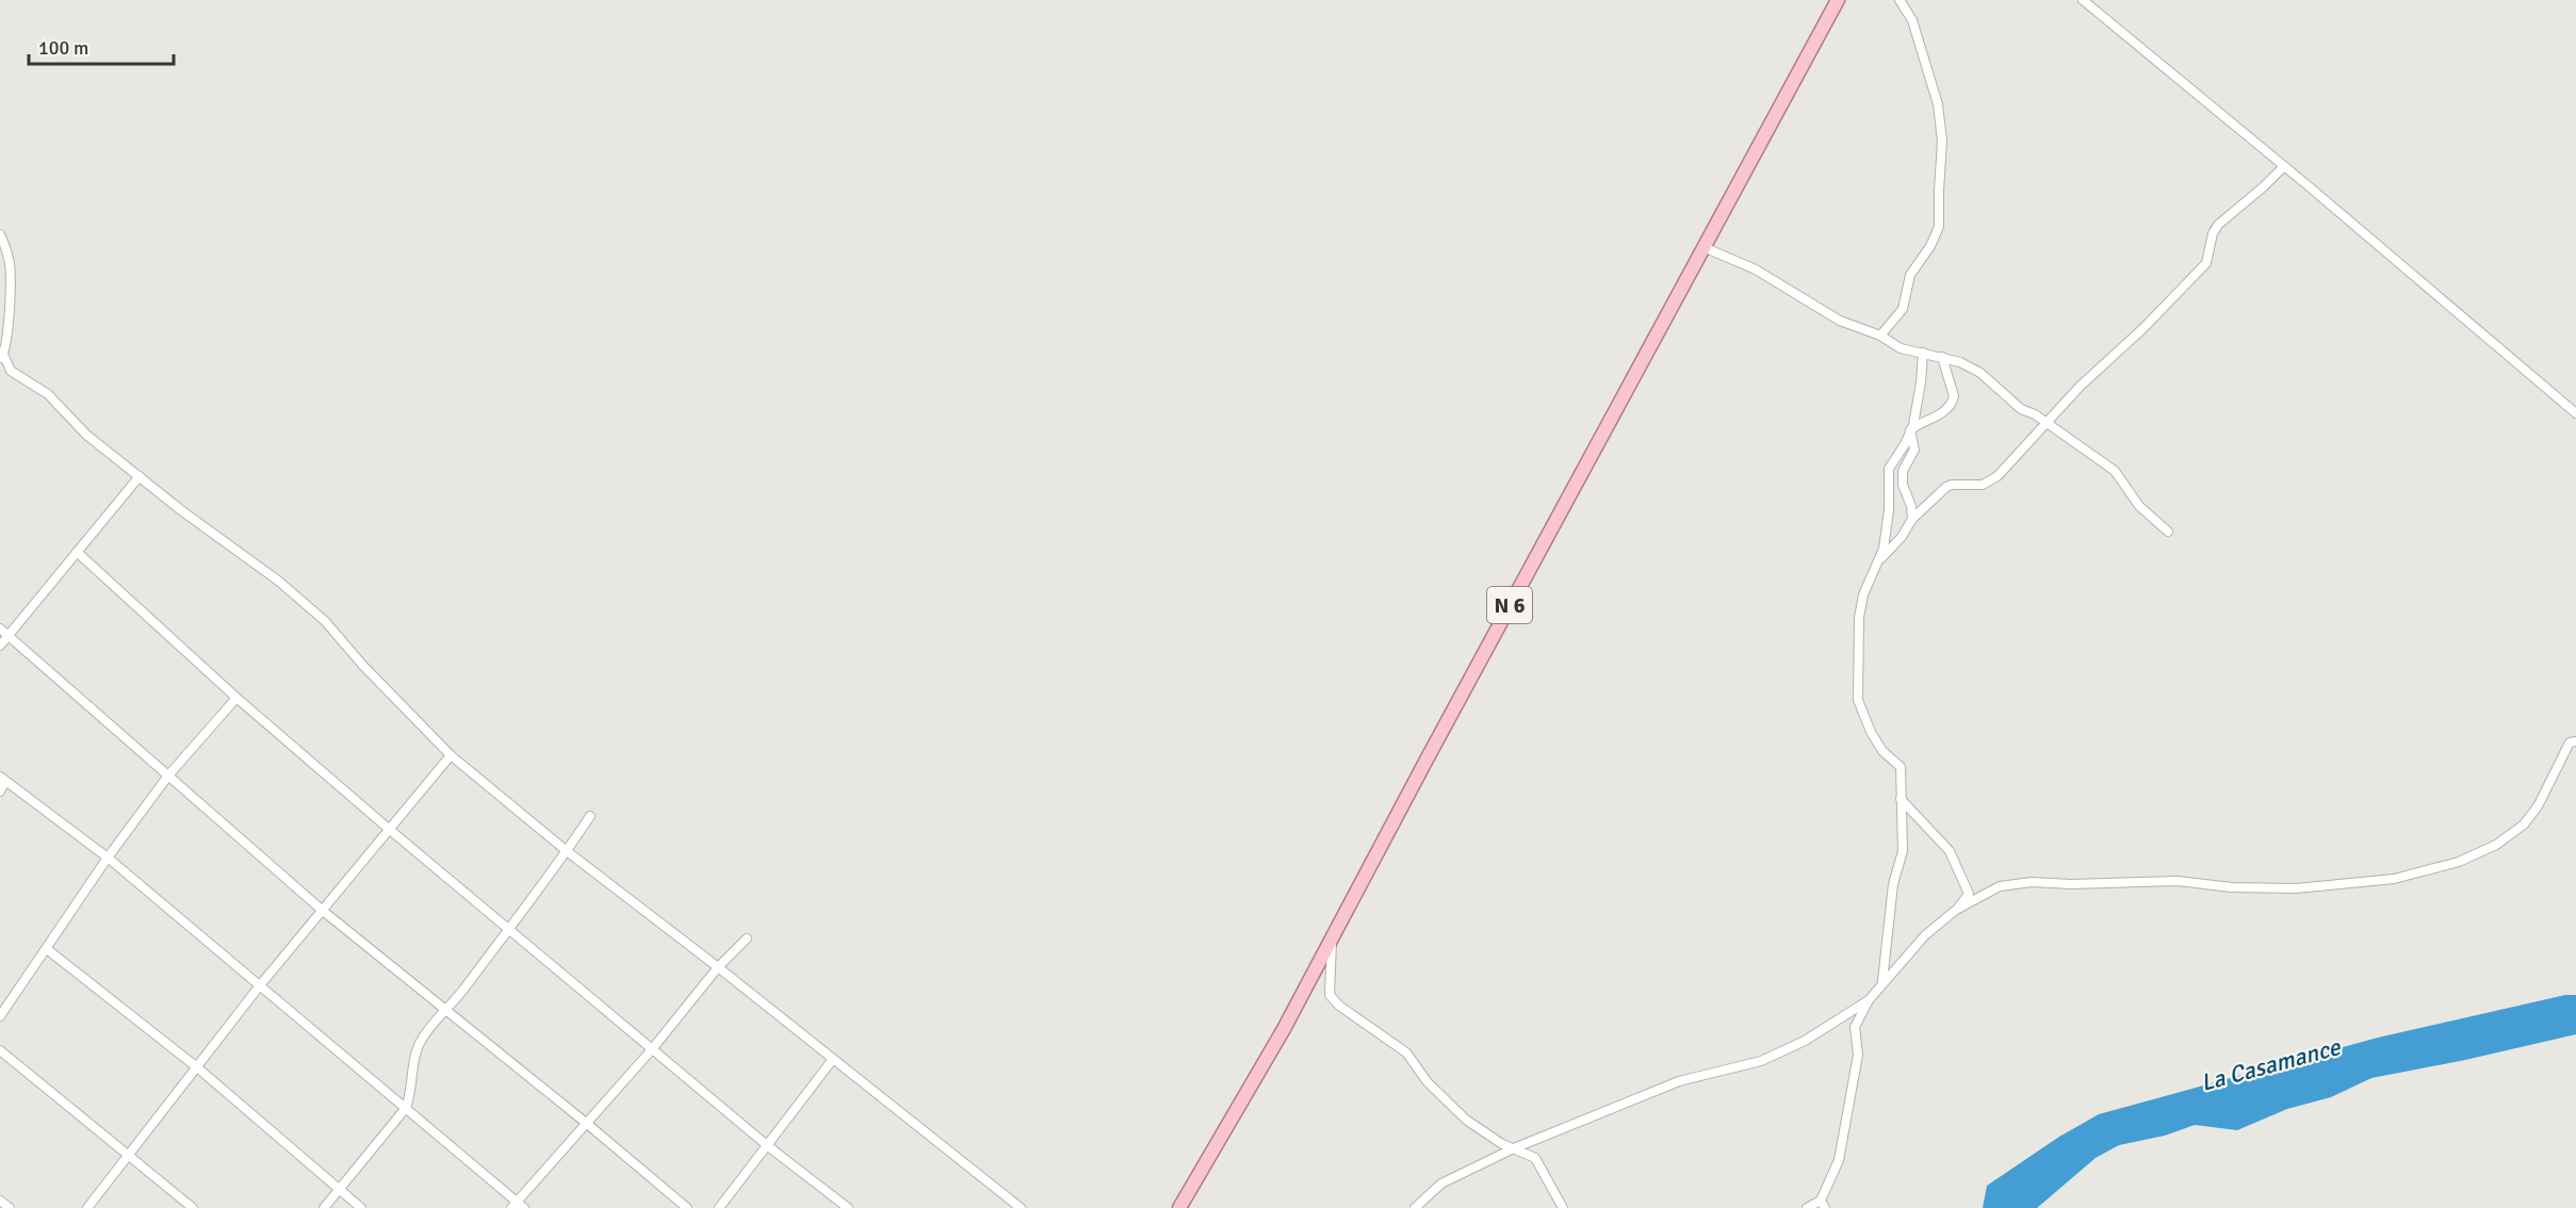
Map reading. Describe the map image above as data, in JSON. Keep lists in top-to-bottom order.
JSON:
{
  "streets": {
    "main road": ["N 6"]
  },
  "water": ["La Casamance"],
  "scale_bar": "100 m"
}
